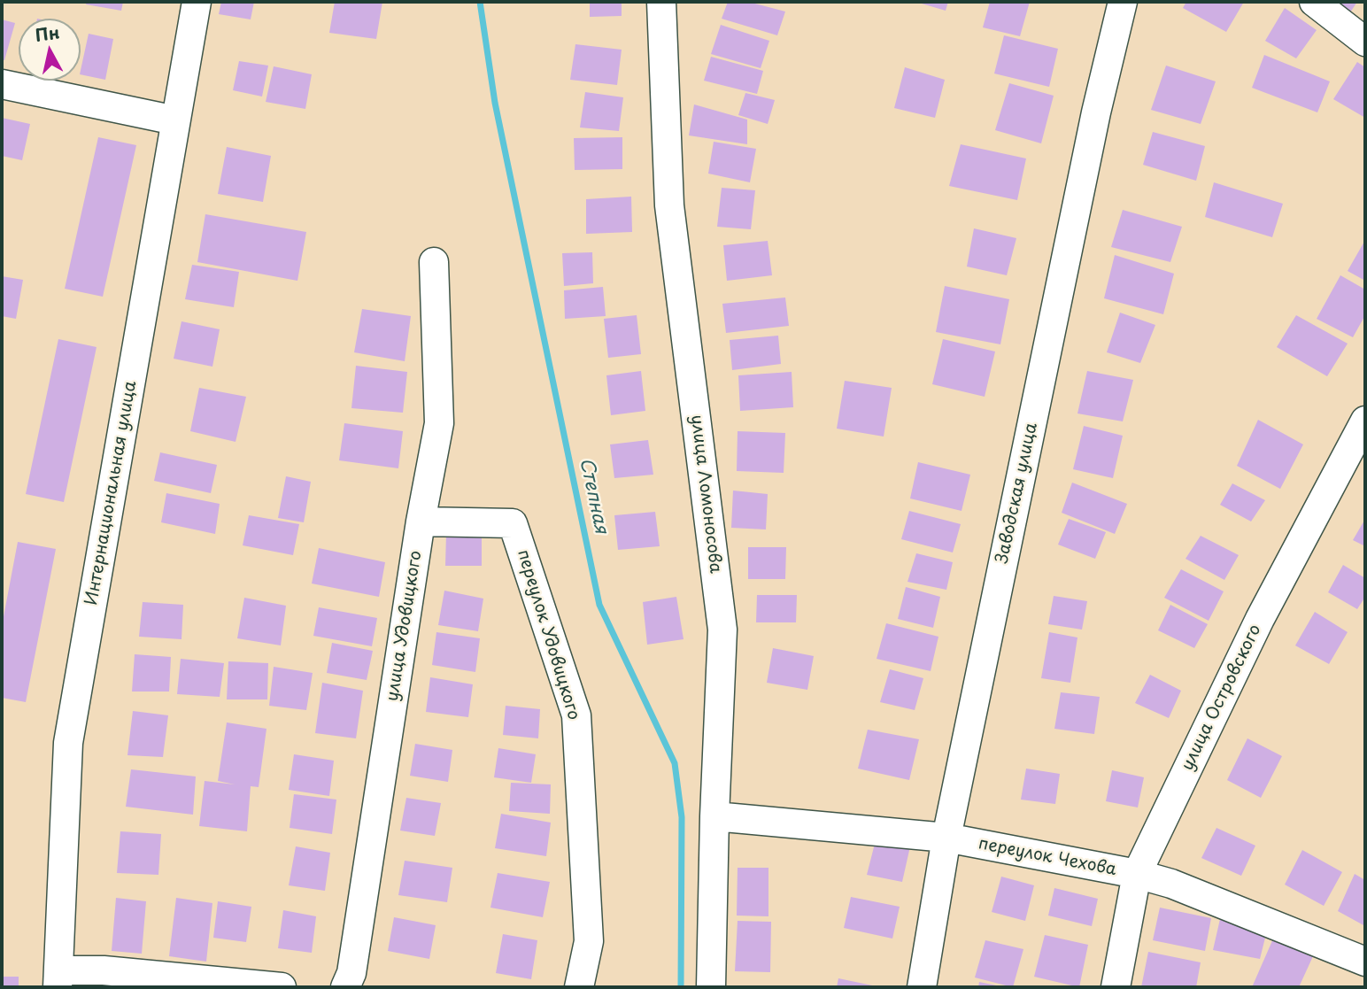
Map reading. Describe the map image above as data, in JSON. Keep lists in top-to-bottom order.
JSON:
{
  "streets": {
    "street": [
      "Интернациональная улица",
      "Заводская улица",
      "улица Ломоносова",
      "улица Удовицкого",
      "переулок Удовицкого",
      "улица Островского",
      "переулок Чехова"
    ]
  },
  "crossings": [
    ["Заводская улица", "переулок Чехова"],
    ["улица Ломоносова", "переулок Чехова"],
    ["улица Удовицкого", "переулок Удовицкого"],
    ["улица Островского", "переулок Чехова"]
  ],
  "water": ["Степная"],
  "north": "top"
}
